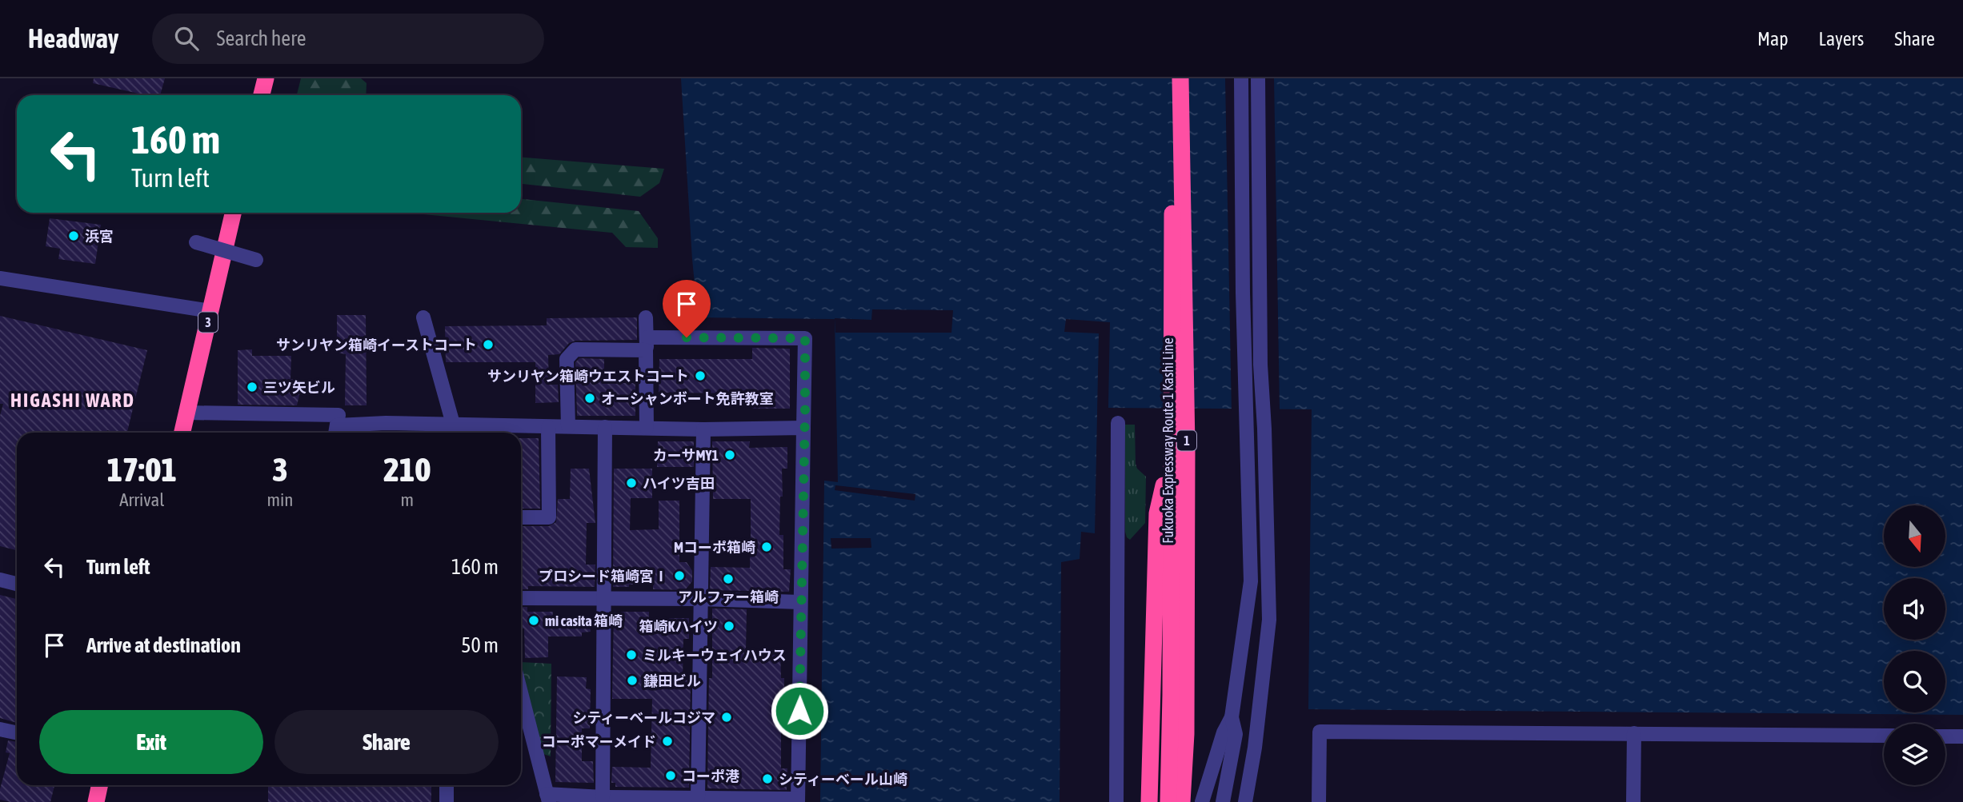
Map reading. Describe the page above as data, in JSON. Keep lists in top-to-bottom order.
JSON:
{
  "streets": {
    "highway": ["3", "Fukuoka Expressway Route 1 Kashi Line", "1"]
  },
  "districts": ["HIGASHI WARD"],
  "places": [
    "浜宮",
    "サンリヤン箱崎イーストコート",
    "サンリヤン箱崎ウエストコート",
    "三ツ矢ビル",
    "オーシャンボート免許教室",
    "カーサMY1",
    "ハイツ吉田",
    "Mコーポ箱崎",
    "プロシード箱崎宮Ⅰ",
    "アルファー箱崎",
    "mi casita 箱崎",
    "箱崎Kハイツ",
    "ミルキーウェイハウス",
    "鎌田ビル",
    "シティーベールコジマ",
    "コーポマーメイド",
    "コーポ港",
    "シティーベール山崎"
  ],
  "north": "bottom",
  "page": {
    "header": "Headway",
    "search": "Search here",
    "nav": ["Map", "Layers", "Share"],
    "turn": ["160 m", "Turn left"],
    "eta": [
      "17:01",
      "Arrival",
      "3",
      "min",
      "210",
      "m"
    ],
    "list": [
      {
        "name": "Turn left",
        "value": "160 m"
      },
      {
        "name": "Arrive at destination",
        "value": "50 m"
      }
    ],
    "buttons": ["Exit", "Share"]
  }
}
